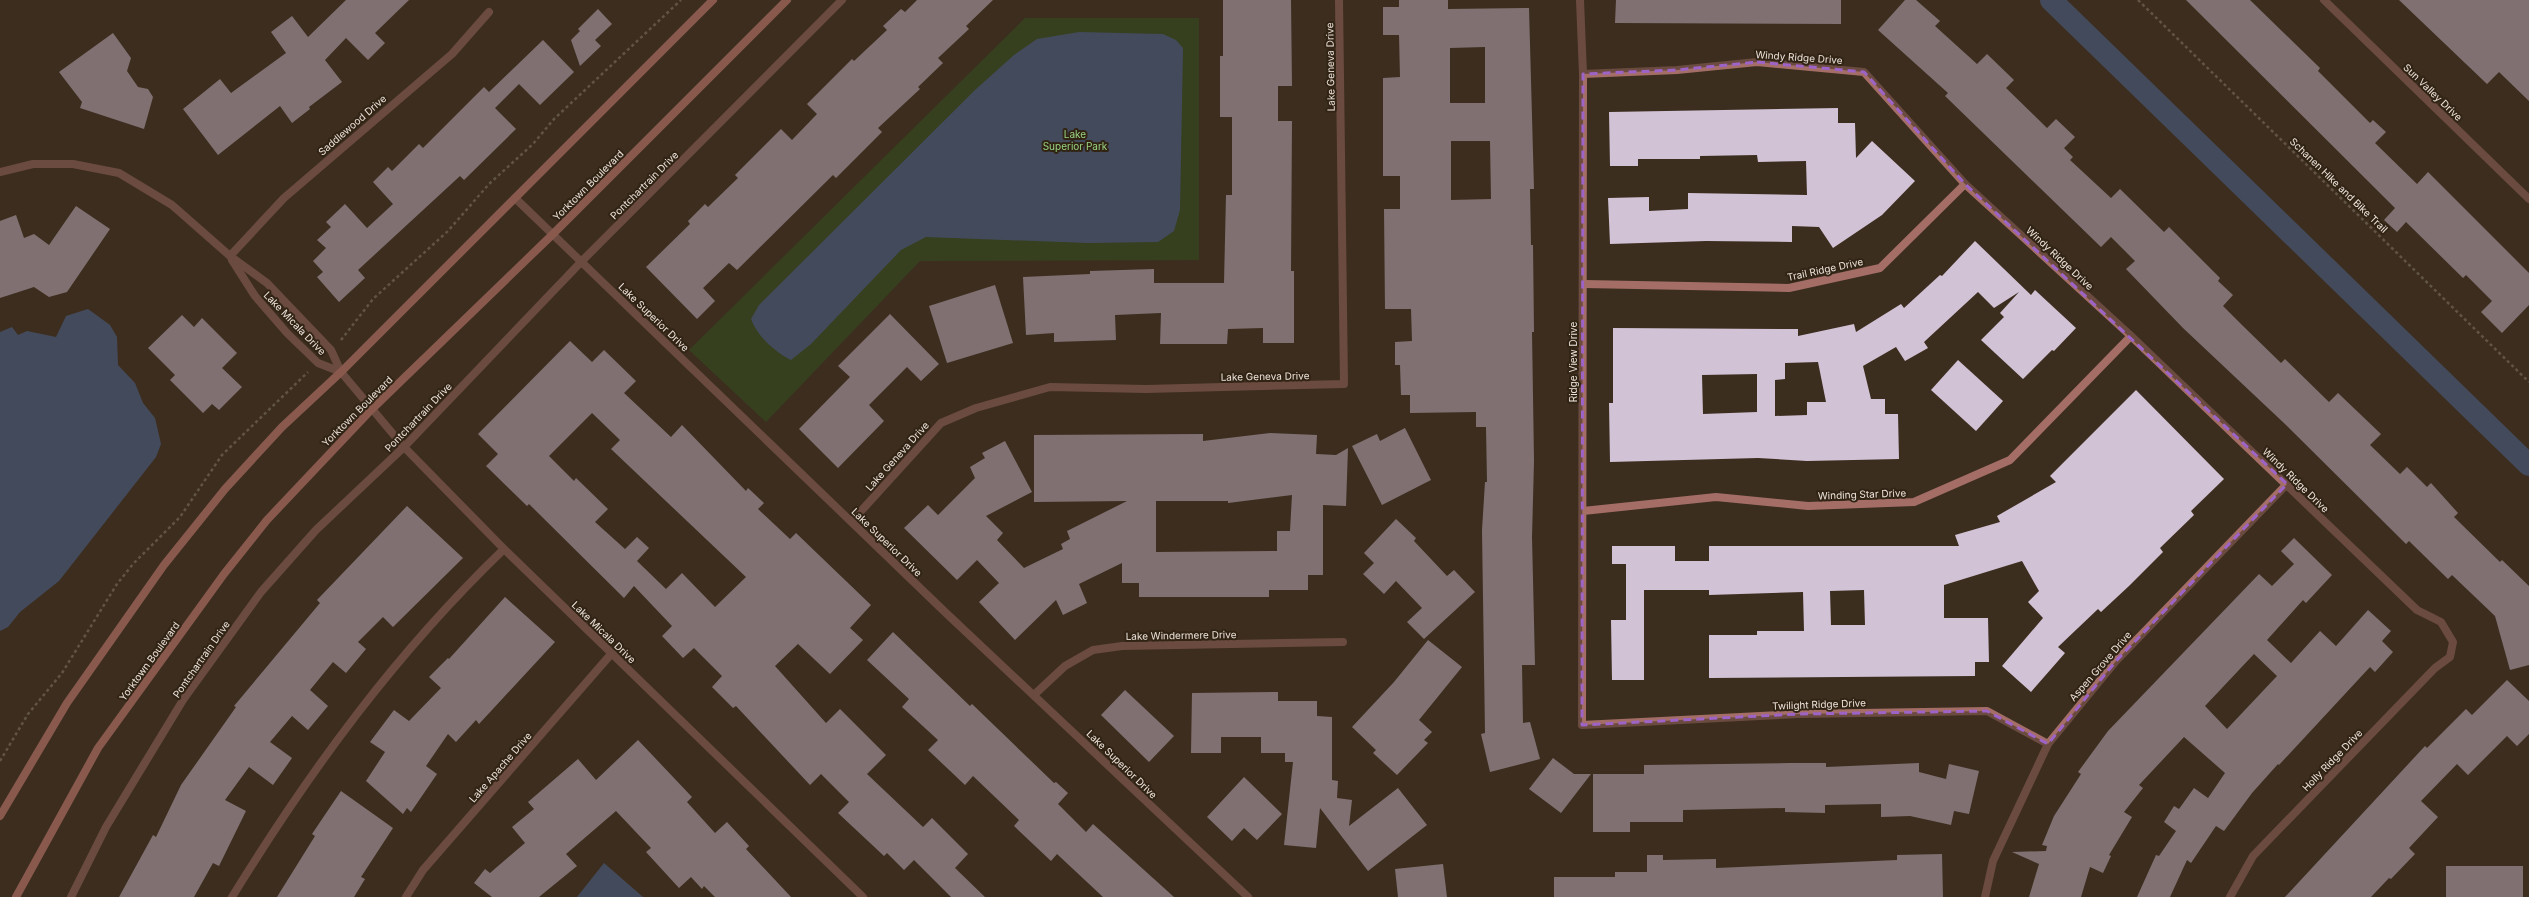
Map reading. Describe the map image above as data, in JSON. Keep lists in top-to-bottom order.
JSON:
{
  "streets": {
    "main road": ["Yorktown Boulevard"],
    "street": [
      "Windy Ridge Drive",
      "Lake Geneva Drive",
      "Sun Valley Drive",
      "Saddlewood Drive",
      "Pontchartrain Drive",
      "Trail Ridge Drive",
      "Lake Superior Drive",
      "Lake Micala Drive",
      "Ridge View Drive",
      "Winding Star Drive",
      "Lake Windermere Drive",
      "Aspen Grove Drive",
      "Twilight Ridge Drive",
      "Holly Ridge Drive",
      "Lake Apache Drive"
    ],
    "path": ["Schanen Hike and Bike Trail"]
  },
  "crossings": [
    ["Windy Ridge Drive", "Trail Ridge Drive"],
    ["Windy Ridge Drive", "Ridge View Drive"],
    ["Windy Ridge Drive", "Winding Star Drive"],
    ["Windy Ridge Drive", "Aspen Grove Drive"],
    ["Windy Ridge Drive", "Holly Ridge Drive"],
    ["Lake Geneva Drive", "Lake Superior Drive"],
    ["Saddlewood Drive", "Lake Micala Drive"],
    ["Yorktown Boulevard", "Lake Superior Drive"],
    ["Yorktown Boulevard", "Lake Micala Drive"],
    ["Pontchartrain Drive", "Lake Superior Drive"],
    ["Pontchartrain Drive", "Lake Micala Drive"],
    ["Trail Ridge Drive", "Ridge View Drive"],
    ["Lake Superior Drive", "Lake Windermere Drive"],
    ["Lake Micala Drive", "Lake Apache Drive"],
    ["Ridge View Drive", "Winding Star Drive"],
    ["Ridge View Drive", "Twilight Ridge Drive"],
    ["Aspen Grove Drive", "Twilight Ridge Drive"]
  ],
  "parks": ["Lake Superior Park"]
}
